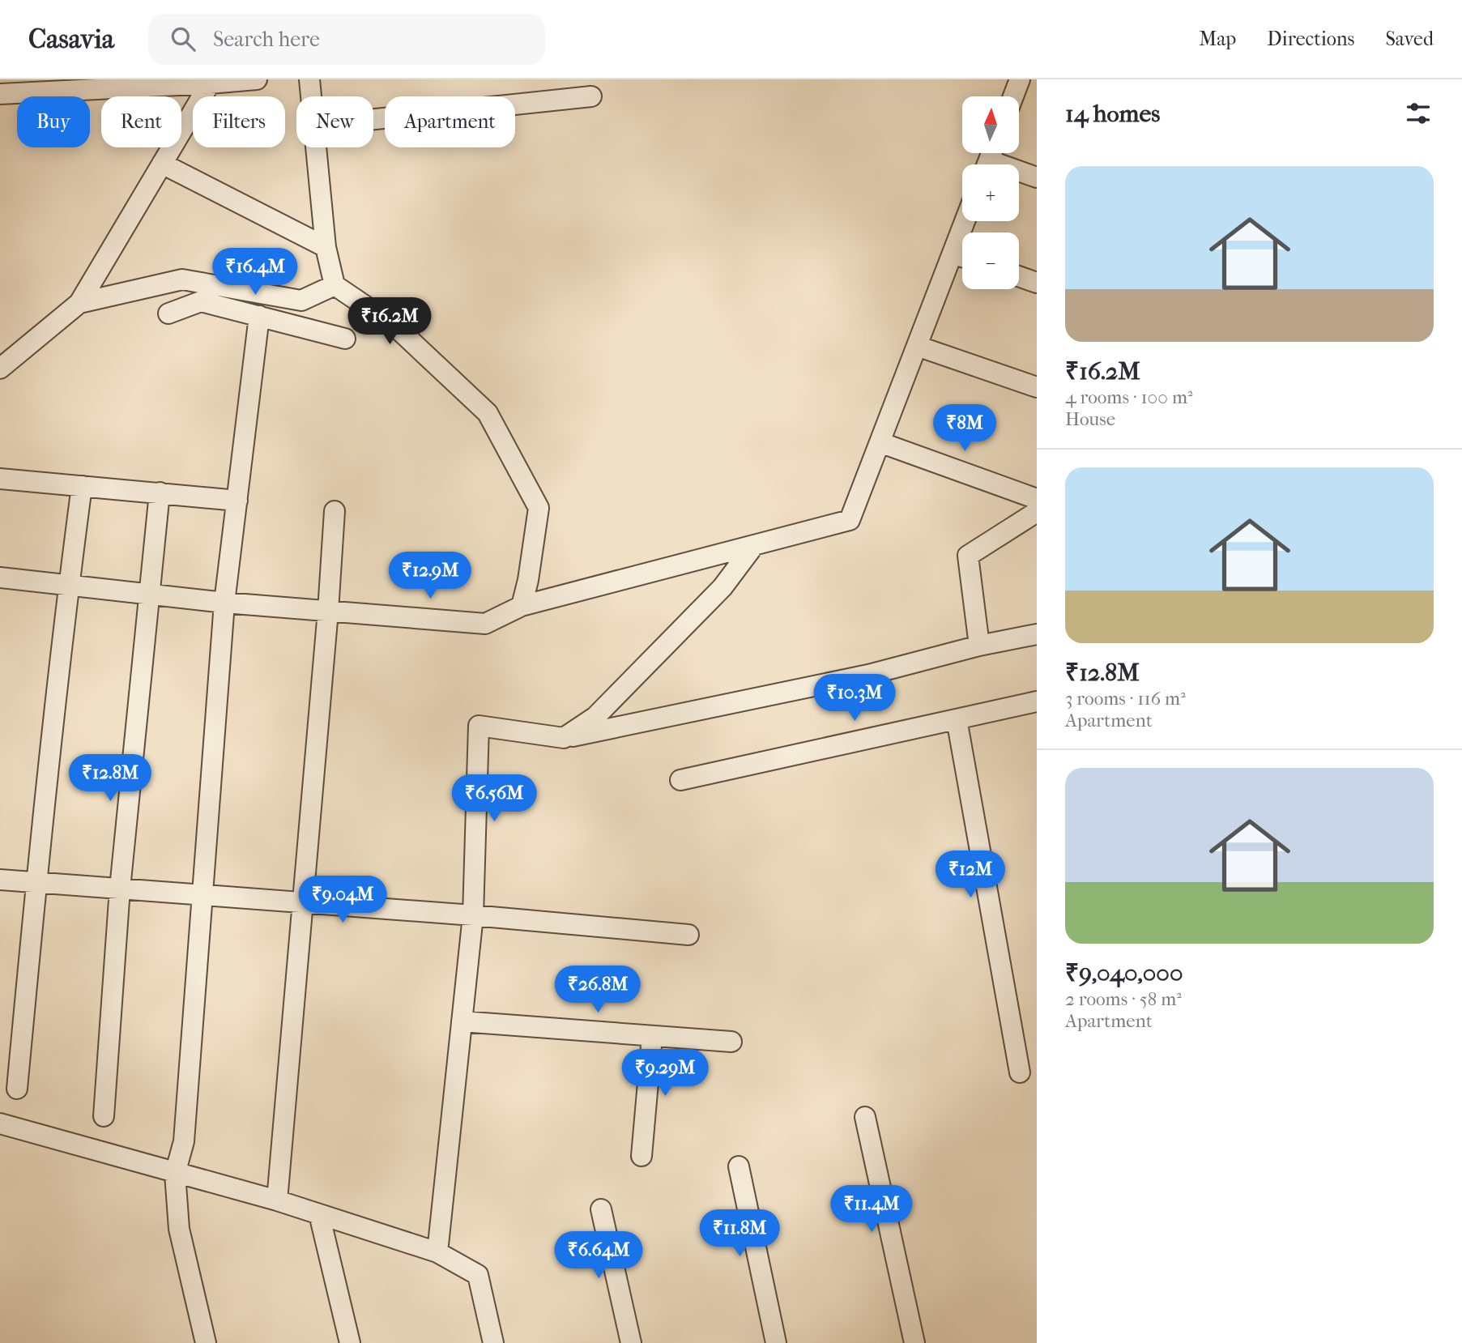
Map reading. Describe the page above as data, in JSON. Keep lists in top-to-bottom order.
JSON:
{
  "north": "top",
  "page": {
    "header": "Casavia",
    "search": "Search here",
    "nav": ["Map", "Directions", "Saved"],
    "heading": "14 homes",
    "map_buttons": ["+", "−"],
    "chip": [
      "Buy",
      "Rent",
      "Filters",
      "New",
      "Apartment"
    ],
    "list": [
      {
        "name": "₹16.2M",
        "note": "4 rooms · 100 m² · House"
      },
      {
        "name": "₹12.8M",
        "note": "3 rooms · 116 m² · Apartment"
      },
      {
        "name": "₹9,040,000",
        "note": "2 rooms · 58 m² · Apartment"
      }
    ],
    "price": [
      "₹16.4M",
      "₹16.2M",
      "₹8M",
      "₹12.9M",
      "₹10.3M",
      "₹12.8M",
      "₹6.56M",
      "₹12M",
      "₹9.04M",
      "₹26.8M",
      "₹9.29M",
      "₹11.4M",
      "₹11.8M",
      "₹6.64M"
    ]
  }
}
